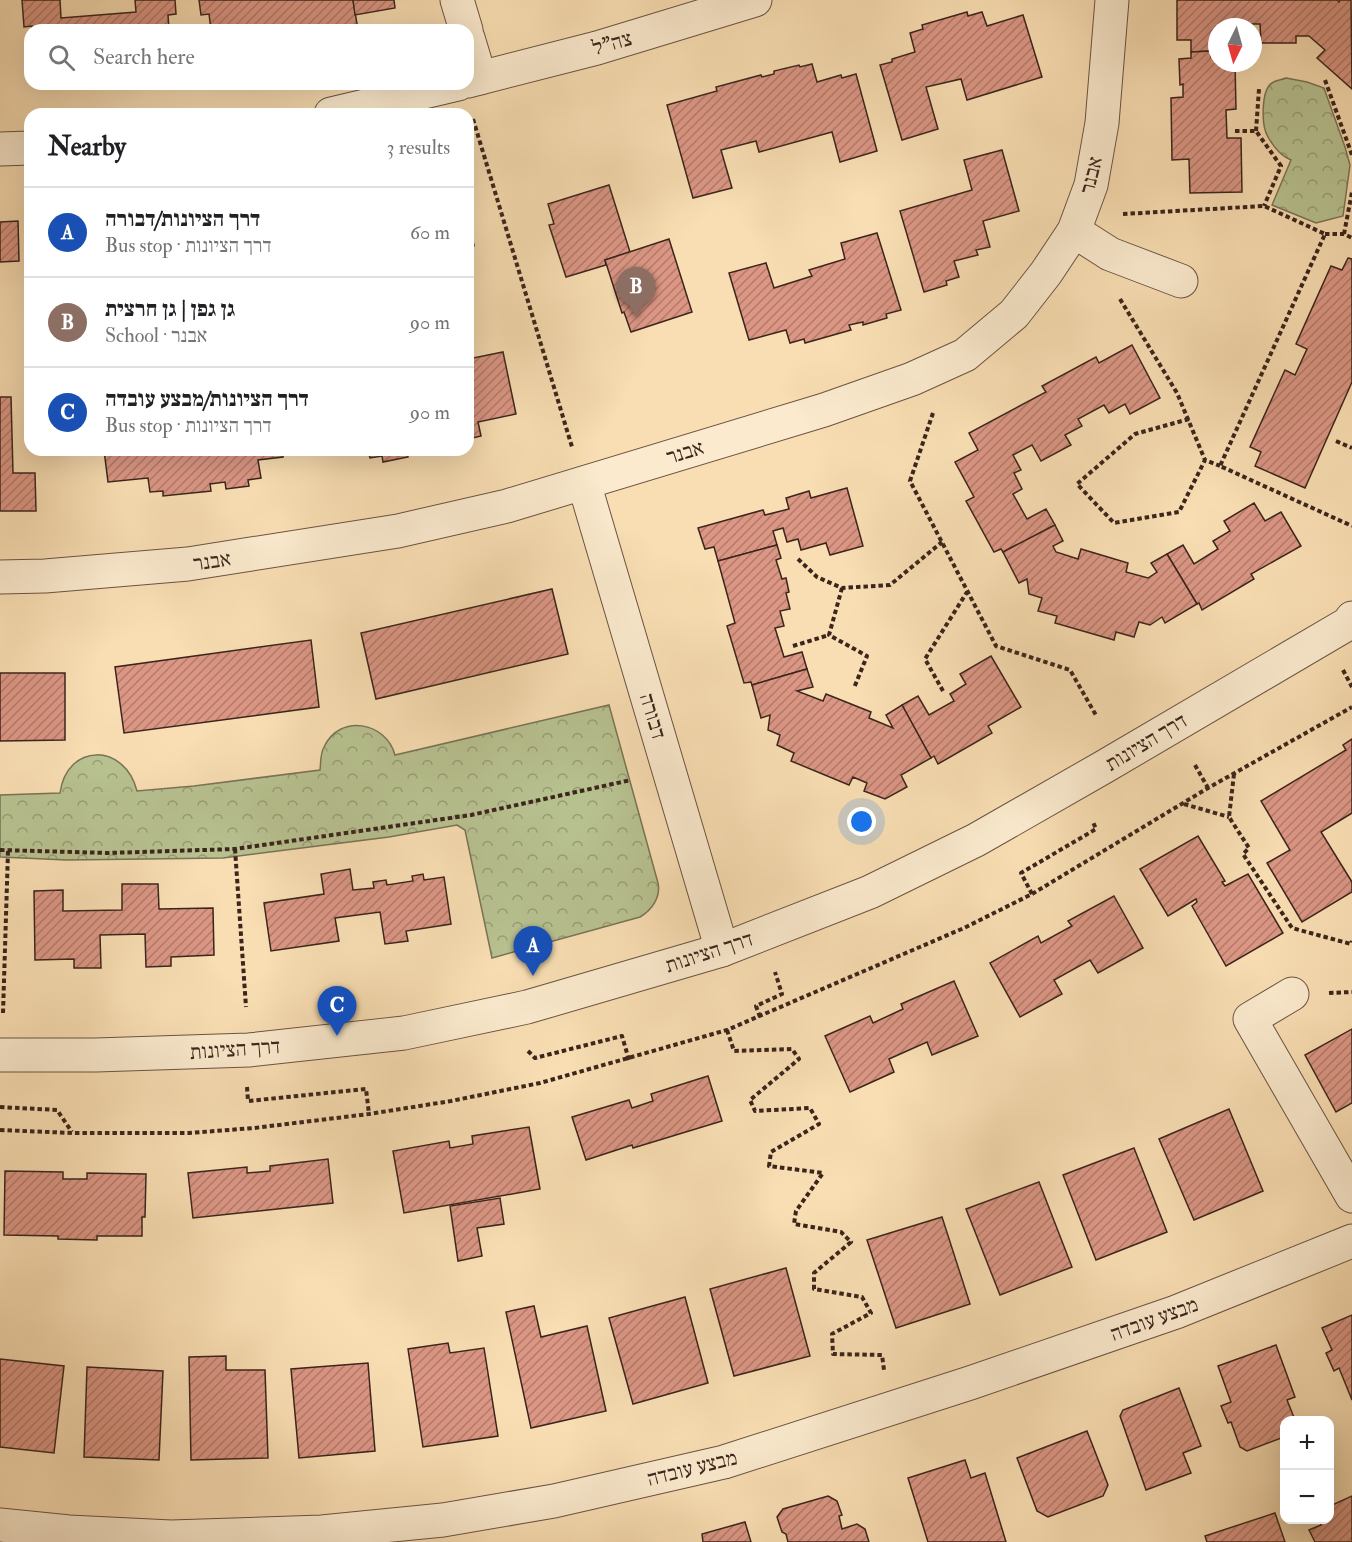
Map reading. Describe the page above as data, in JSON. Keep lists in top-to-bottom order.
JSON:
{
  "streets": {
    "street": [
      "צה\"ל",
      "אבנר",
      "דבורה",
      "דרך הציונות",
      "מבצע עובדה"
    ]
  },
  "crossings": [
    ["אבנר", "דבורה"],
    ["דבורה", "דרך הציונות"]
  ],
  "north": "bottom",
  "page": {
    "search": "Search here",
    "heading": ["Nearby", "3 results"],
    "list": [
      {
        "mark": "A",
        "name": "דרך הציונות/דבורה",
        "note": "Bus stop · דרך הציונות",
        "value": "60 m"
      },
      {
        "mark": "B",
        "name": "גן גפן | גן חרצית",
        "note": "School · אבנר",
        "value": "90 m"
      },
      {
        "mark": "C",
        "name": "דרך הציונות/מבצע עובדה",
        "note": "Bus stop · דרך הציונות",
        "value": "90 m"
      }
    ],
    "pins": ["B", "A", "C"],
    "map_buttons": ["+", "−"]
  }
}
